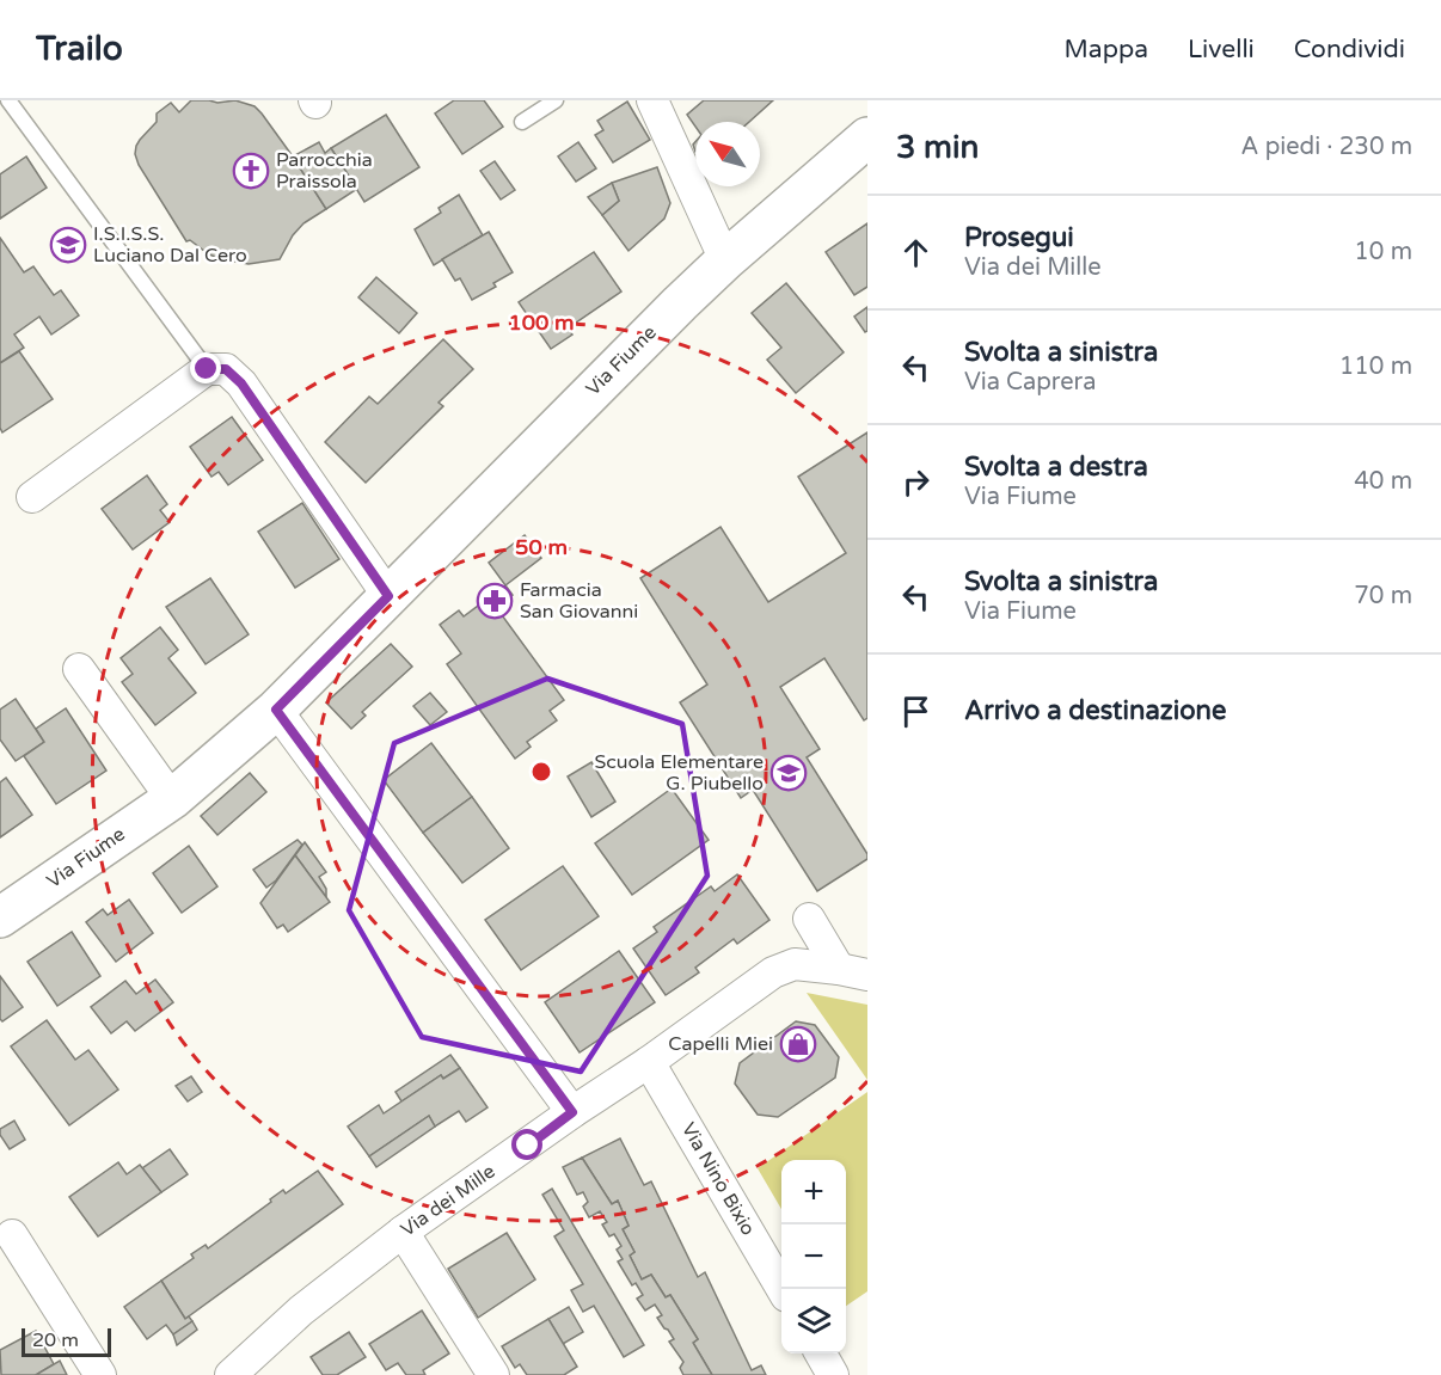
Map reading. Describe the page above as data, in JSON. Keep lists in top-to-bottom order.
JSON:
{
  "streets": {
    "main road": ["Via Fiume"],
    "street": ["Via Nino Bixio", "Via dei Mille"]
  },
  "crossings": [
    ["Via Nino Bixio", "Via dei Mille"]
  ],
  "places": {
    "church": ["Parrocchia Praissola"],
    "school or university": ["I.S.I.S.S. Luciano Dal Cero", "Scuola Elementare G. Piubello"],
    "pharmacy": ["Farmacia San Giovanni"],
    "shop": ["Capelli Miei"]
  },
  "scale_bar": "20 m",
  "north": "top left",
  "page": {
    "header": "Trailo",
    "nav": ["Mappa", "Livelli", "Condividi"],
    "heading": ["3 min", "A piedi · 230 m"],
    "list": [
      ["Prosegui", "Via dei Mille", "10 m"],
      ["Svolta a sinistra", "Via Caprera", "110 m"],
      ["Svolta a destra", "Via Fiume", "40 m"],
      ["Svolta a sinistra", "Via Fiume", "70 m"],
      "Arrivo a destinazione"
    ],
    "map_buttons": ["+", "−"],
    "scale": "20 m"
  },
  "rings": ["100 m", "50 m"]
}
